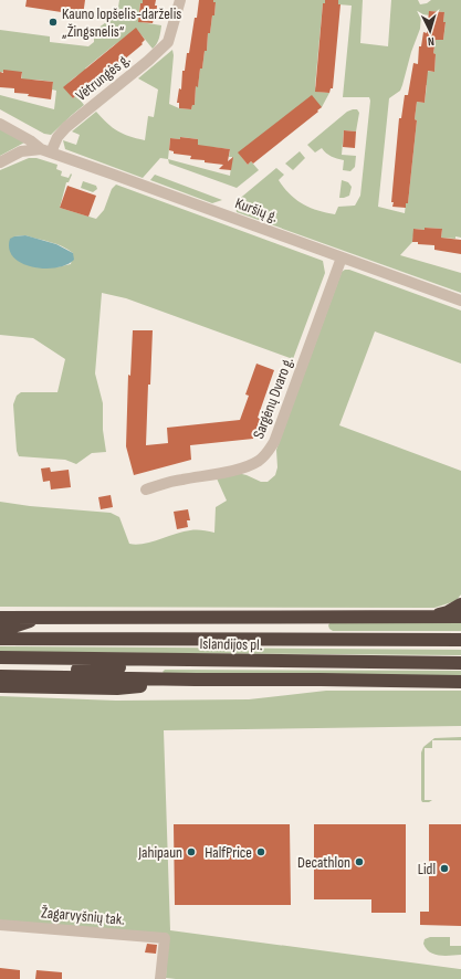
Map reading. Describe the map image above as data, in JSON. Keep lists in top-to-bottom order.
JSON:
{
  "streets": {
    "highway": ["Islandijos pl."],
    "street": [
      "Vėtrungės g.",
      "Kuršių g.",
      "Sargėnų Dvaro g.",
      "Žagarvyšnių tak."
    ]
  },
  "crossings": [
    ["Vėtrungės g.", "Kuršių g."],
    ["Kuršių g.", "Sargėnų Dvaro g."]
  ],
  "places": [
    "Kauno lopšelis-darželis „Žingsnelis“",
    "Jahipaun",
    "HalfPrice",
    "Decathlon",
    "Lidl"
  ],
  "north": "bottom"
}
